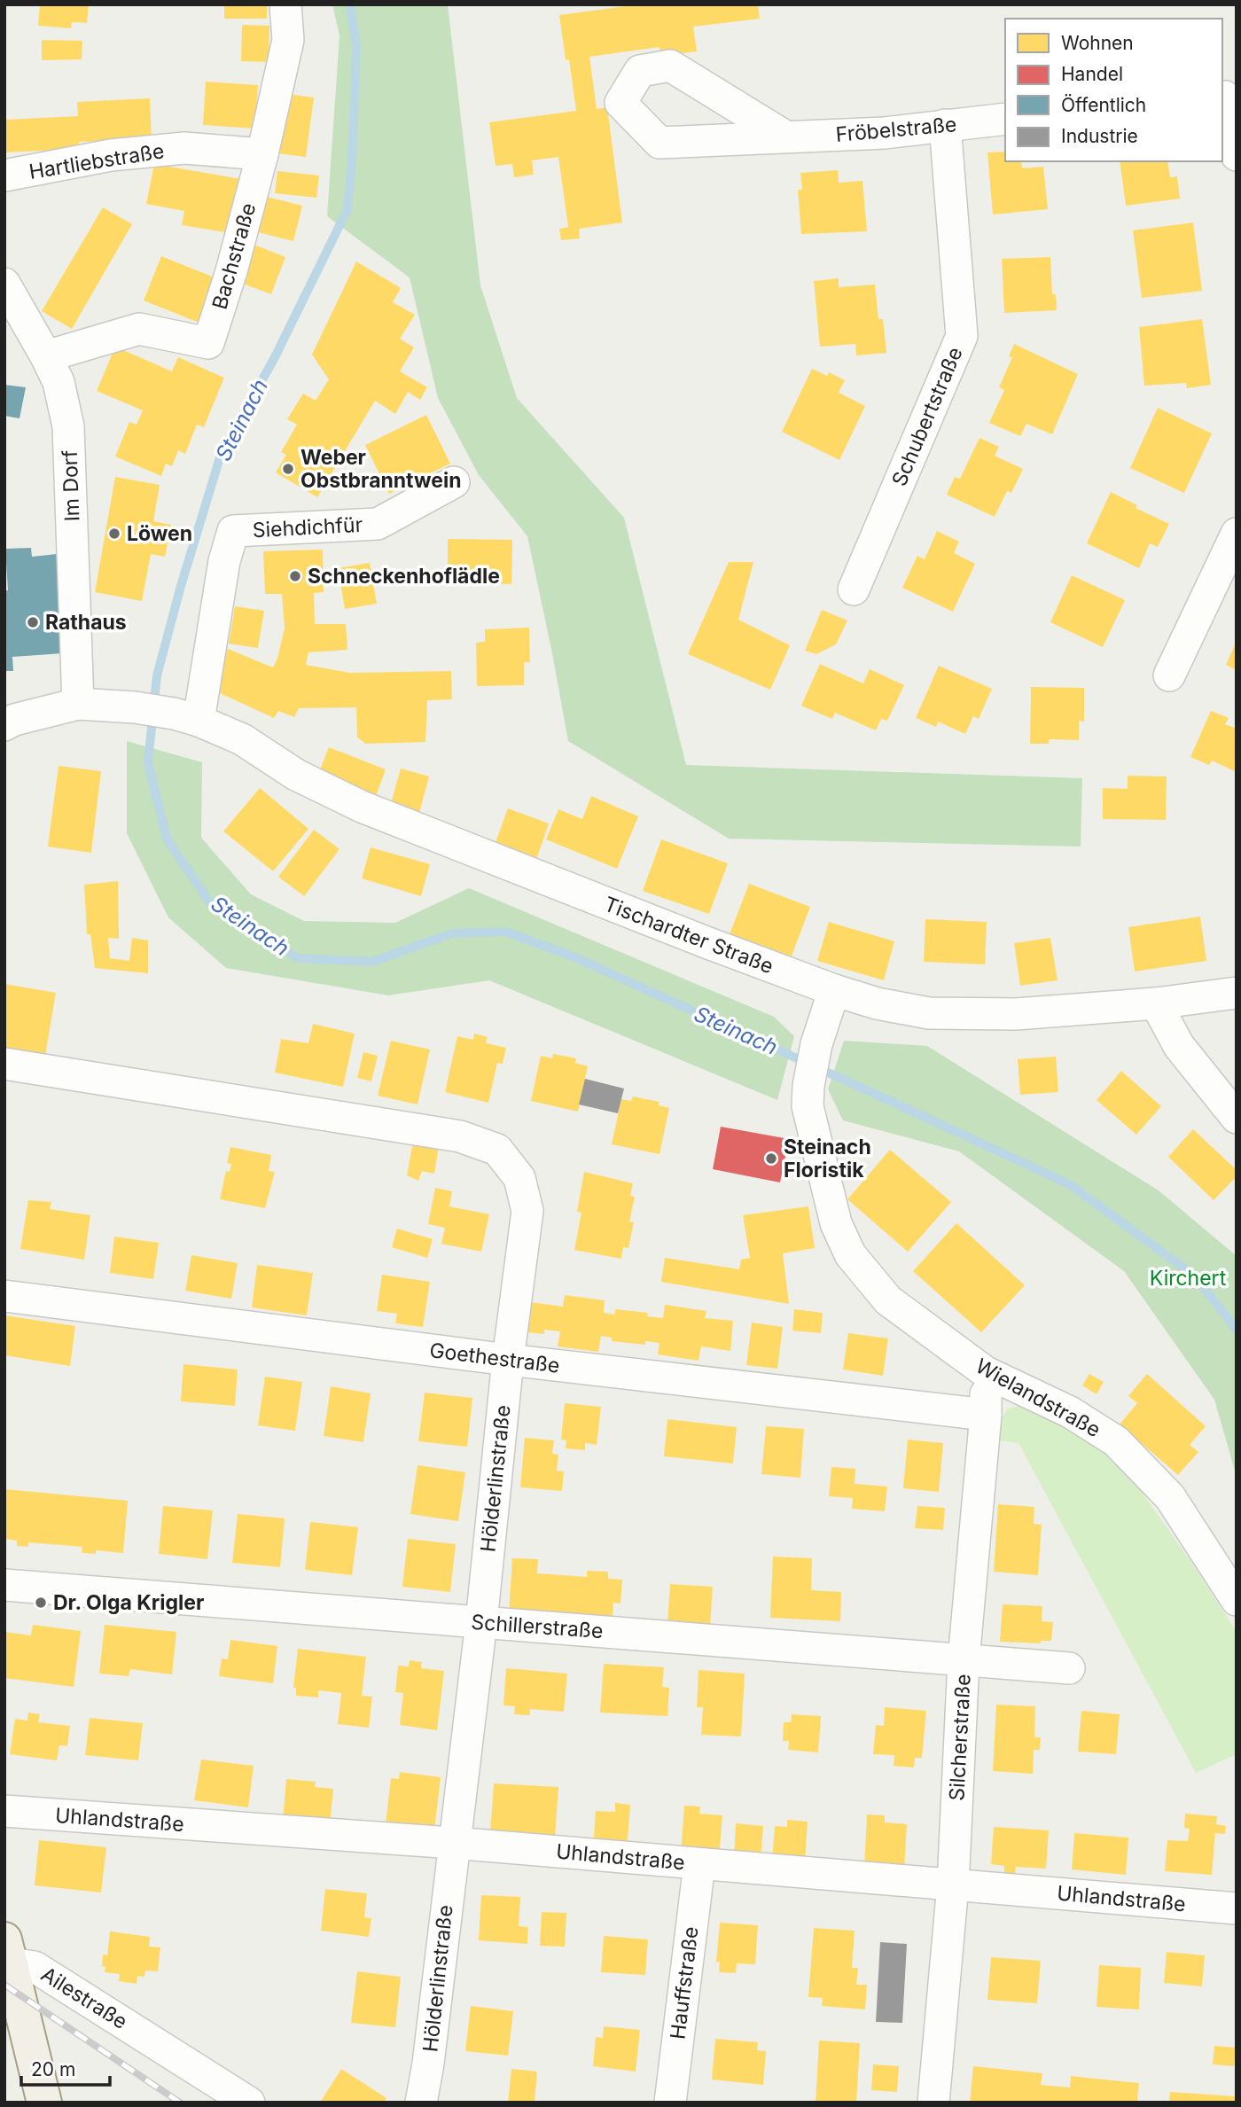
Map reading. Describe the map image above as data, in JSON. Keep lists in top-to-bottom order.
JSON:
{
  "streets": {
    "street": [
      "Fröbelstraße",
      "Hartliebstraße",
      "Bachstraße",
      "Schubertstraße",
      "Im Dorf",
      "Siehdichfür",
      "Tischardter Straße",
      "Goethestraße",
      "Wielandstraße",
      "Hölderlinstraße",
      "Schillerstraße",
      "Silcherstraße",
      "Uhlandstraße",
      "Hauffstraße",
      "Ailestraße"
    ]
  },
  "crossings": [
    ["Fröbelstraße", "Schubertstraße"],
    ["Hartliebstraße", "Bachstraße"],
    ["Bachstraße", "Im Dorf"],
    ["Im Dorf", "Tischardter Straße"],
    ["Siehdichfür", "Tischardter Straße"],
    ["Tischardter Straße", "Wielandstraße"],
    ["Goethestraße", "Hölderlinstraße"],
    ["Goethestraße", "Silcherstraße"],
    ["Wielandstraße", "Silcherstraße"],
    ["Hölderlinstraße", "Schillerstraße"],
    ["Hölderlinstraße", "Uhlandstraße"],
    ["Schillerstraße", "Silcherstraße"],
    ["Silcherstraße", "Uhlandstraße"],
    ["Uhlandstraße", "Hauffstraße"]
  ],
  "water": ["Steinach"],
  "parks": ["Kirchert"],
  "places": [
    "Weber Obstbranntwein",
    "Löwen",
    "Schneckenhoflädle",
    "Rathaus",
    "Steinach Floristik",
    "Dr. Olga Krigler"
  ],
  "legend": [
    "Wohnen",
    "Handel",
    "Öffentlich",
    "Industrie"
  ],
  "scale_bar": "20 m"
}
